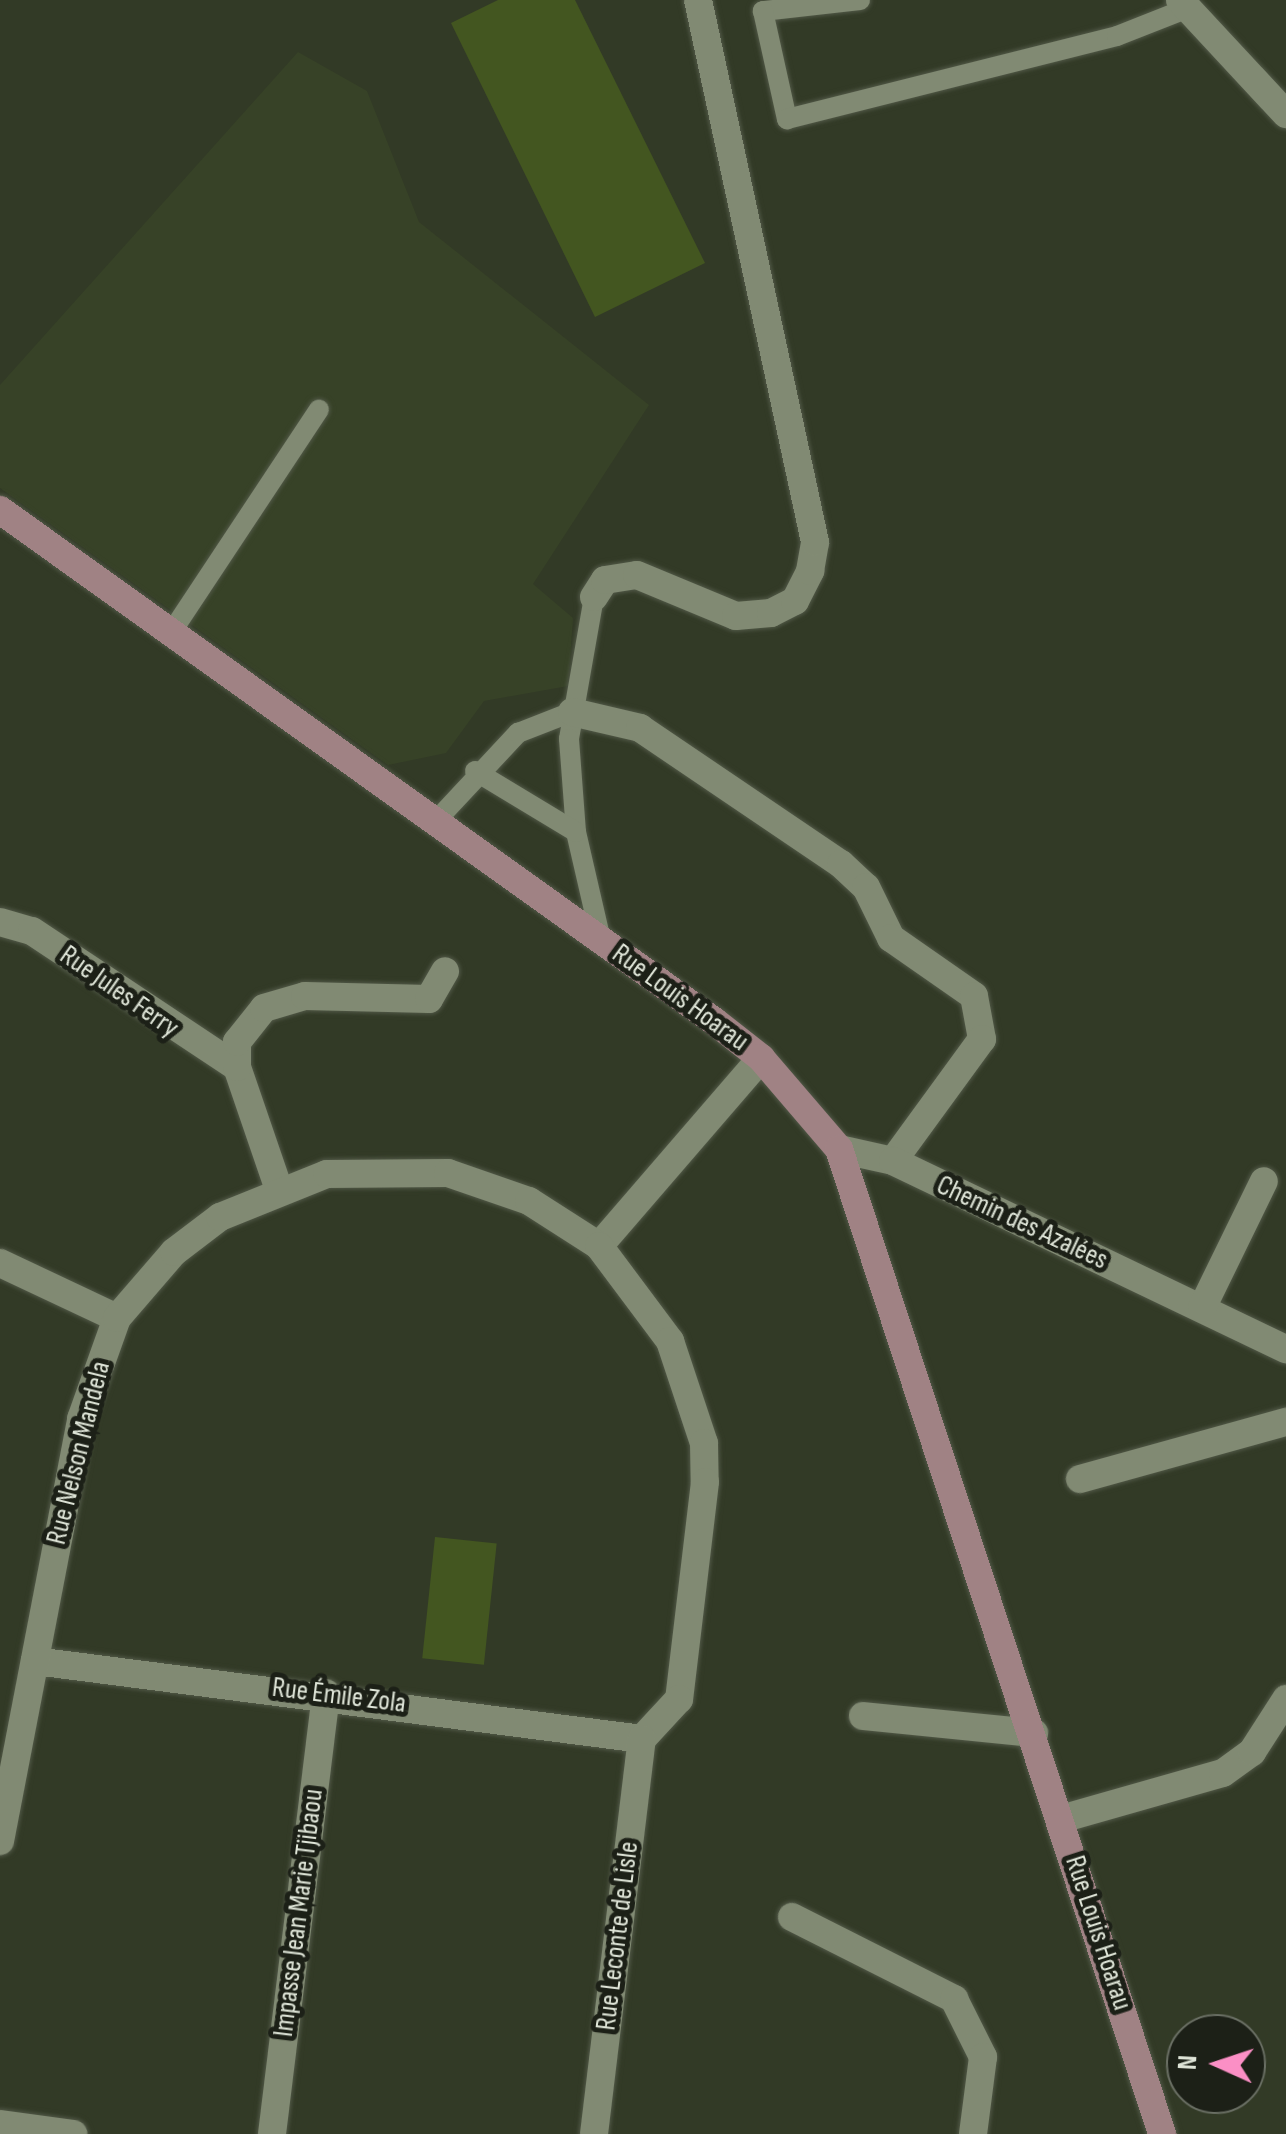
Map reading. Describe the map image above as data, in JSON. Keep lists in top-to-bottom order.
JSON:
{
  "streets": {
    "main road": ["Rue Louis Hoarau"],
    "street": [
      "Rue Jules Ferry",
      "Chemin des Azalées",
      "Rue Nelson Mandela",
      "Rue Émile Zola",
      "Impasse Jean Marie Tjibaou",
      "Rue Leconte de Lisle"
    ]
  },
  "crossings": [
    ["Rue Louis Hoarau", "Chemin des Azalées"],
    ["Rue Nelson Mandela", "Rue Émile Zola"],
    ["Rue Nelson Mandela", "Rue Leconte de Lisle"],
    ["Rue Émile Zola", "Impasse Jean Marie Tjibaou"],
    ["Rue Émile Zola", "Rue Leconte de Lisle"]
  ],
  "north": "left"
}
